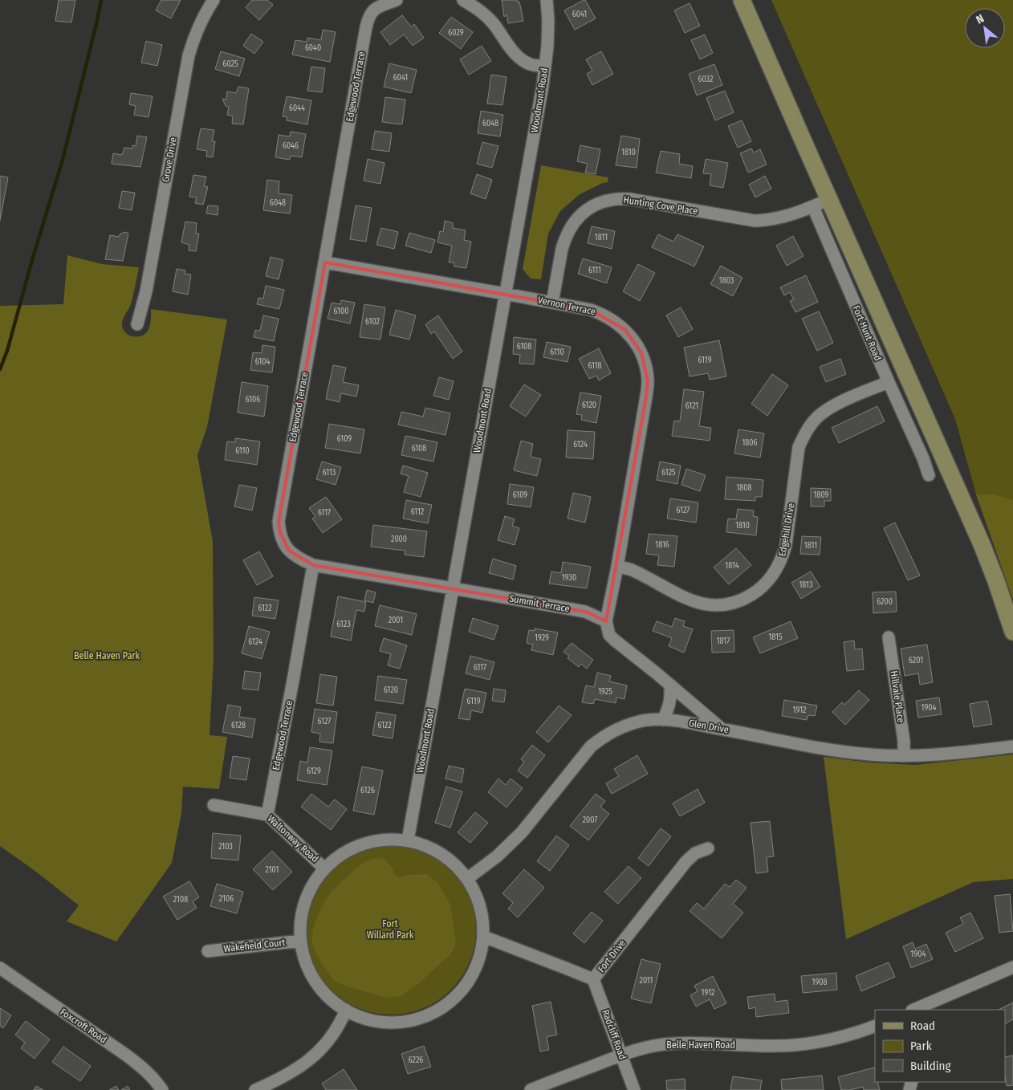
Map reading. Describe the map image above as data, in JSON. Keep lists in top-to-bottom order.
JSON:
{
  "streets": {
    "main road": ["Fort Hunt Road"],
    "street": [
      "Edgewood Terrace",
      "Woodmont Road",
      "Grove Drive",
      "Hunting Cove Place",
      "Vernon Terrace",
      "Edgehill Drive",
      "Summit Terrace",
      "Hillvale Place",
      "Glen Drive",
      "Waltonway Road",
      "Wakefield Court",
      "Fort Drive",
      "Foxcroft Road",
      "Radcliff Road",
      "Belle Haven Road"
    ]
  },
  "crossings": [
    ["Edgewood Terrace", "Vernon Terrace"],
    ["Edgewood Terrace", "Summit Terrace"],
    ["Edgewood Terrace", "Waltonway Road"],
    ["Woodmont Road", "Vernon Terrace"],
    ["Woodmont Road", "Summit Terrace"],
    ["Hunting Cove Place", "Vernon Terrace"],
    ["Hunting Cove Place", "Fort Hunt Road"],
    ["Vernon Terrace", "Edgehill Drive"],
    ["Vernon Terrace", "Summit Terrace"],
    ["Fort Hunt Road", "Edgehill Drive"],
    ["Hillvale Place", "Glen Drive"],
    ["Fort Drive", "Radcliff Road"],
    ["Radcliff Road", "Belle Haven Road"]
  ],
  "parks": ["Belle Haven Park", "Fort Willard Park"],
  "house_numbers": [
    "6041",
    "6029",
    "6040",
    "6025",
    "6041",
    "6032",
    "6044",
    "6048",
    "6046",
    "1810",
    "6048",
    "1811",
    "6111",
    "1803",
    "6100",
    "6102",
    "6108",
    "6110",
    "6119",
    "6104",
    "6118",
    "6106",
    "6120",
    "6121",
    "6109",
    "1806",
    "6124",
    "6108",
    "6110",
    "6113",
    "6125",
    "1808",
    "6109",
    "1809",
    "6127",
    "6112",
    "6117",
    "1810",
    "2000",
    "1816",
    "1811",
    "1814",
    "1930",
    "1813",
    "6200",
    "6122",
    "2001",
    "6123",
    "1815",
    "1929",
    "1817",
    "6124",
    "6201",
    "6117",
    "6120",
    "1925",
    "6119",
    "1904",
    "1912",
    "6127",
    "6128",
    "6122",
    "6129",
    "6126",
    "2007",
    "2103",
    "2101",
    "2106",
    "2108",
    "1904",
    "2011",
    "1908",
    "1912",
    "6226"
  ],
  "legend": ["Road", "Park", "Building"],
  "north": "top left"
}
